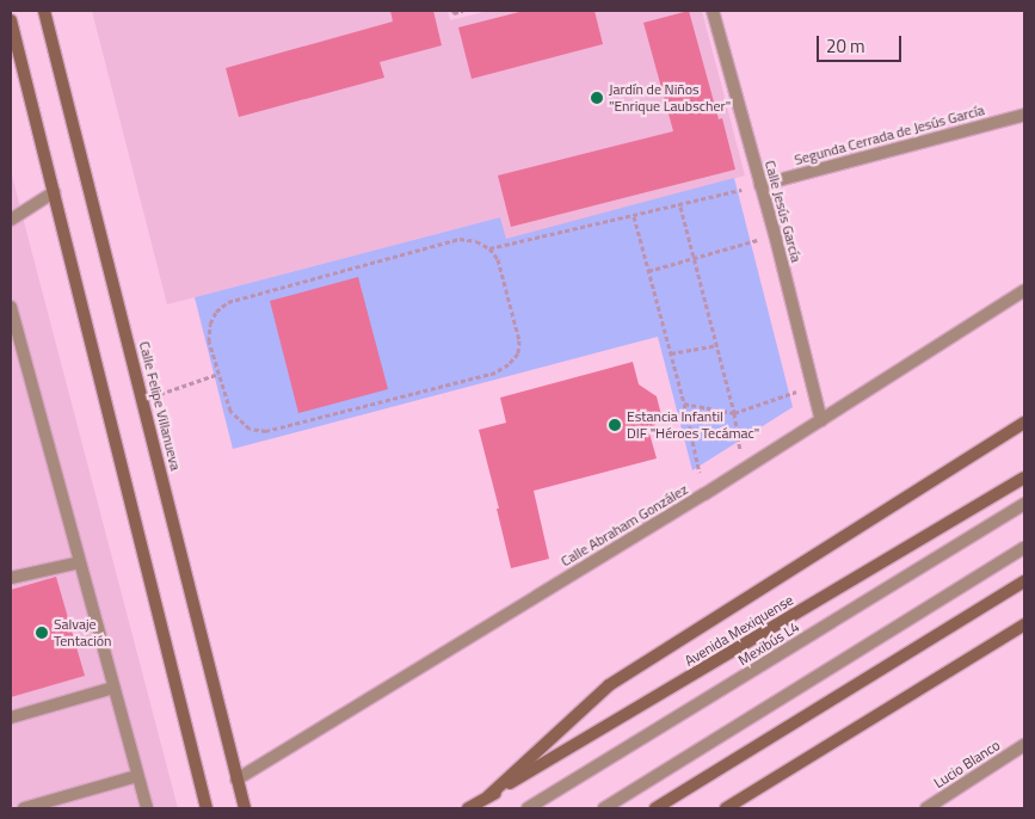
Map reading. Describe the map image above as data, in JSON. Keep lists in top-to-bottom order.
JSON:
{
  "streets": {
    "main road": ["Calle Felipe Villanueva", "Avenida Mexiquense"],
    "street": [
      "Segunda Cerrada de Jesús García",
      "Calle Jesús García",
      "Calle Abraham González",
      "Mexibús L4",
      "Lucio Blanco"
    ]
  },
  "crossings": [
    ["Segunda Cerrada de Jesús García", "Calle Jesús García"],
    ["Calle Jesús García", "Calle Abraham González"],
    ["Calle Felipe Villanueva", "Calle Abraham González"]
  ],
  "places": ["Jardín de Niños \"Enrique Laubscher\"", "Estancia Infantil DIF \"Héroes Tecámac\"", "Salvaje Tentación"],
  "scale_bar": "20 m"
}
